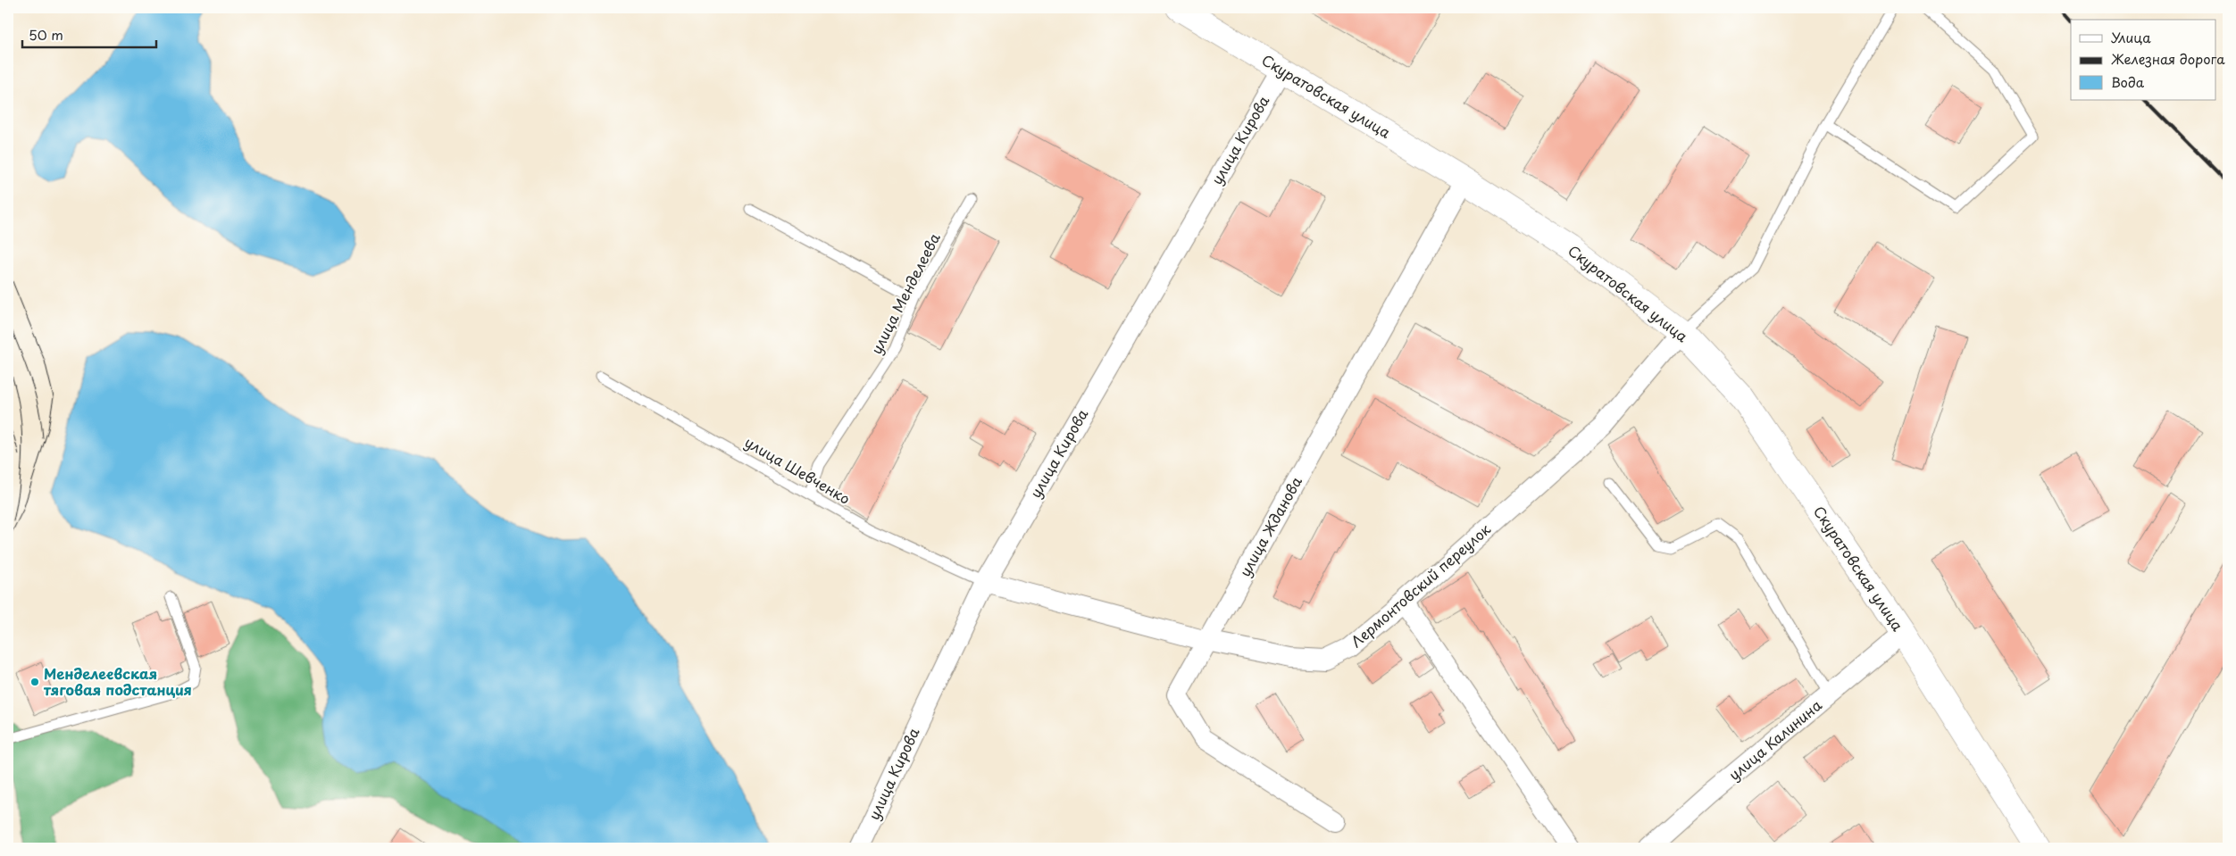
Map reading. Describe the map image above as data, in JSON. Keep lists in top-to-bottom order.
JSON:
{
  "streets": {
    "street": [
      "Скуратовская улица",
      "улица Кирова",
      "улица Жданова",
      "Лермонтовский переулок",
      "улица Калинина"
    ],
    "lane": ["улица Менделеева", "улица Шевченко"]
  },
  "crossings": [
    ["Скуратовская улица", "улица Кирова"],
    ["Скуратовская улица", "улица Жданова"],
    ["Скуратовская улица", "Лермонтовский переулок"],
    ["Скуратовская улица", "улица Калинина"],
    ["улица Кирова", "улица Шевченко"],
    ["улица Кирова", "Лермонтовский переулок"],
    ["улица Менделеева", "улица Шевченко"],
    ["улица Шевченко", "Лермонтовский переулок"],
    ["улица Жданова", "Лермонтовский переулок"]
  ],
  "places": ["Менделеевская тяговая подстанция"],
  "legend": ["Улица", "Железная дорога", "Вода"],
  "scale_bar": "50 m"
}
